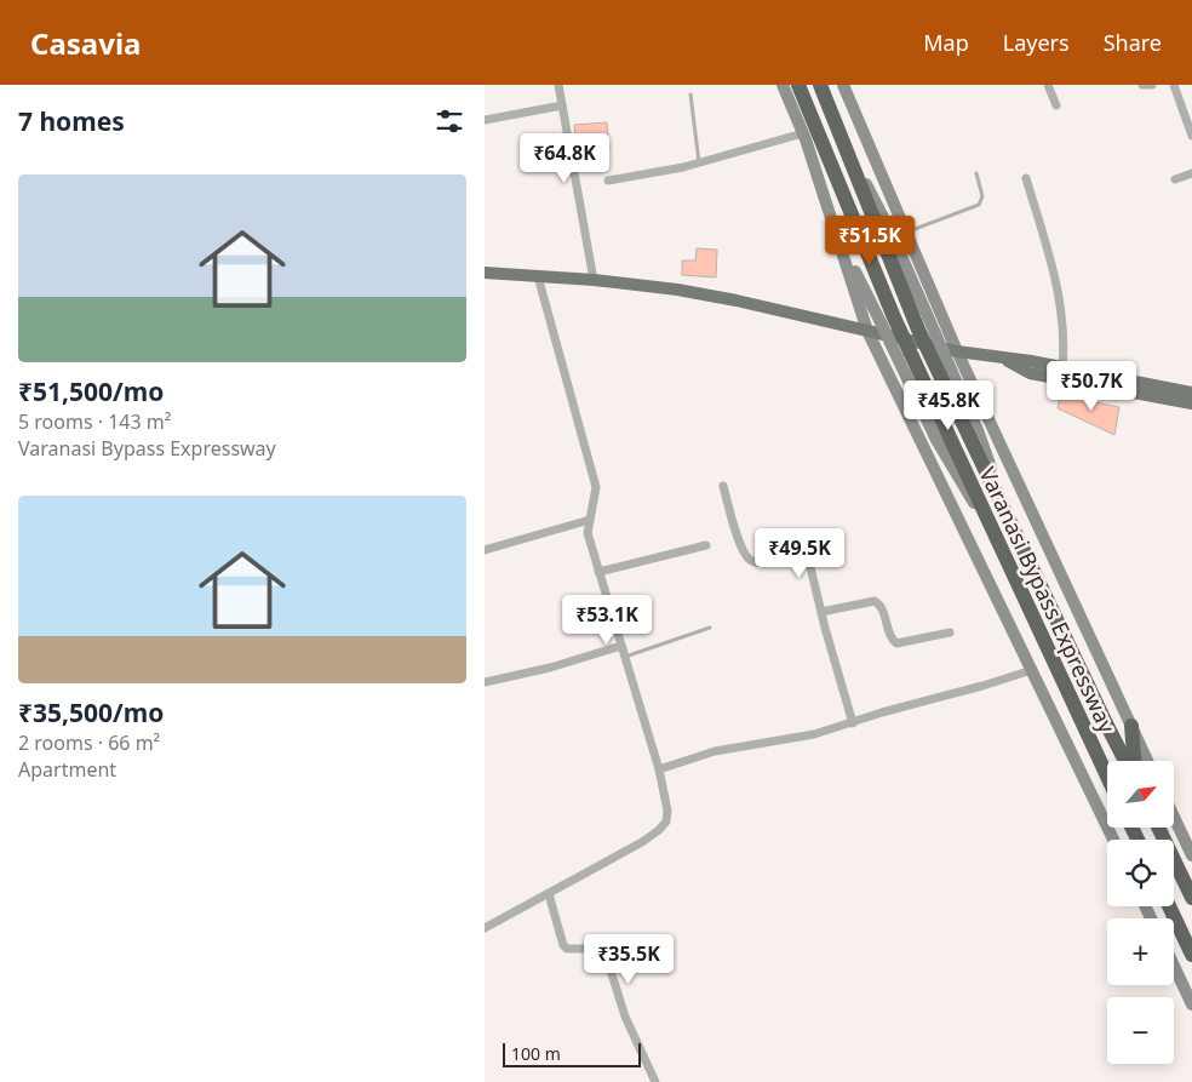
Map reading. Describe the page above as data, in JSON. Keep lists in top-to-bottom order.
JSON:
{
  "streets": {
    "highway": ["Varanasi Bypass Expressway"]
  },
  "scale_bar": "100 m",
  "north": "top right",
  "page": {
    "header": "Casavia",
    "nav": ["Map", "Layers", "Share"],
    "heading": "7 homes",
    "price": [
      "₹64.8K",
      "₹51.5K",
      "₹50.7K",
      "₹45.8K",
      "₹49.5K",
      "₹53.1K",
      "₹35.5K"
    ],
    "list": [
      {
        "name": "₹51,500/mo",
        "note": "5 rooms · 143 m² · Varanasi Bypass Expressway"
      },
      {
        "name": "₹35,500/mo",
        "note": "2 rooms · 66 m² · Apartment"
      }
    ],
    "map_buttons": ["+", "−"],
    "scale": "100 m"
  }
}
